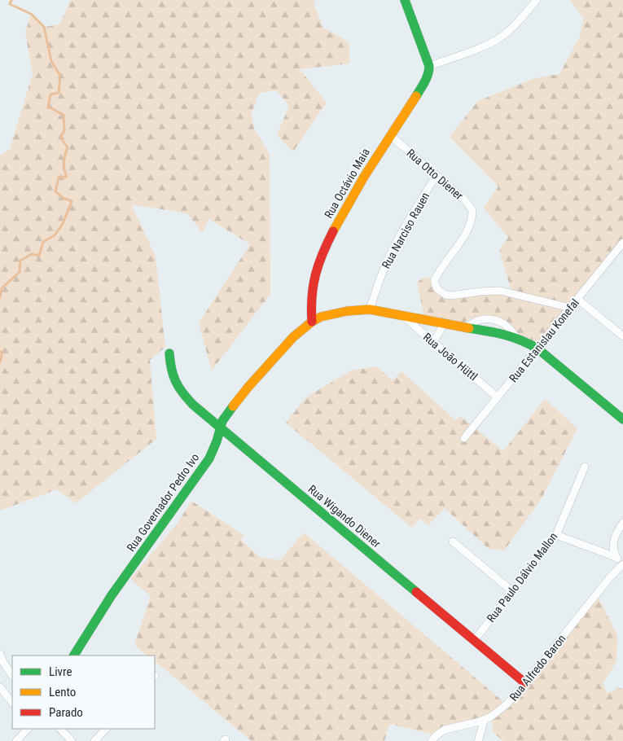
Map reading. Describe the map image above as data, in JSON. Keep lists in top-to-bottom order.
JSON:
{
  "streets": {
    "street": [
      "Rua Otto Diener",
      "Rua Octávio Maia",
      "Rua Narciso Rauen",
      "Rua Estanislau Konefal",
      "Rua João Hüttl",
      "Rua Governador Pedro Ivo",
      "Rua Wigando Diener",
      "Rua Paulo Dálvio Mallon",
      "Rua Alfredo Baron"
    ]
  },
  "crossings": [
    ["Rua Otto Diener", "Rua Octávio Maia"],
    ["Rua Otto Diener", "Rua Narciso Rauen"],
    ["Rua Otto Diener", "Rua Estanislau Konefal"],
    ["Rua Octávio Maia", "Rua Governador Pedro Ivo"],
    ["Rua Narciso Rauen", "Rua Governador Pedro Ivo"],
    ["Rua Estanislau Konefal", "Rua João Hüttl"],
    ["Rua Estanislau Konefal", "Rua Governador Pedro Ivo"],
    ["Rua João Hüttl", "Rua Governador Pedro Ivo"],
    ["Rua Governador Pedro Ivo", "Rua Wigando Diener"],
    ["Rua Wigando Diener", "Rua Paulo Dálvio Mallon"],
    ["Rua Wigando Diener", "Rua Alfredo Baron"]
  ],
  "legend": ["Livre", "Lento", "Parado"]
}
